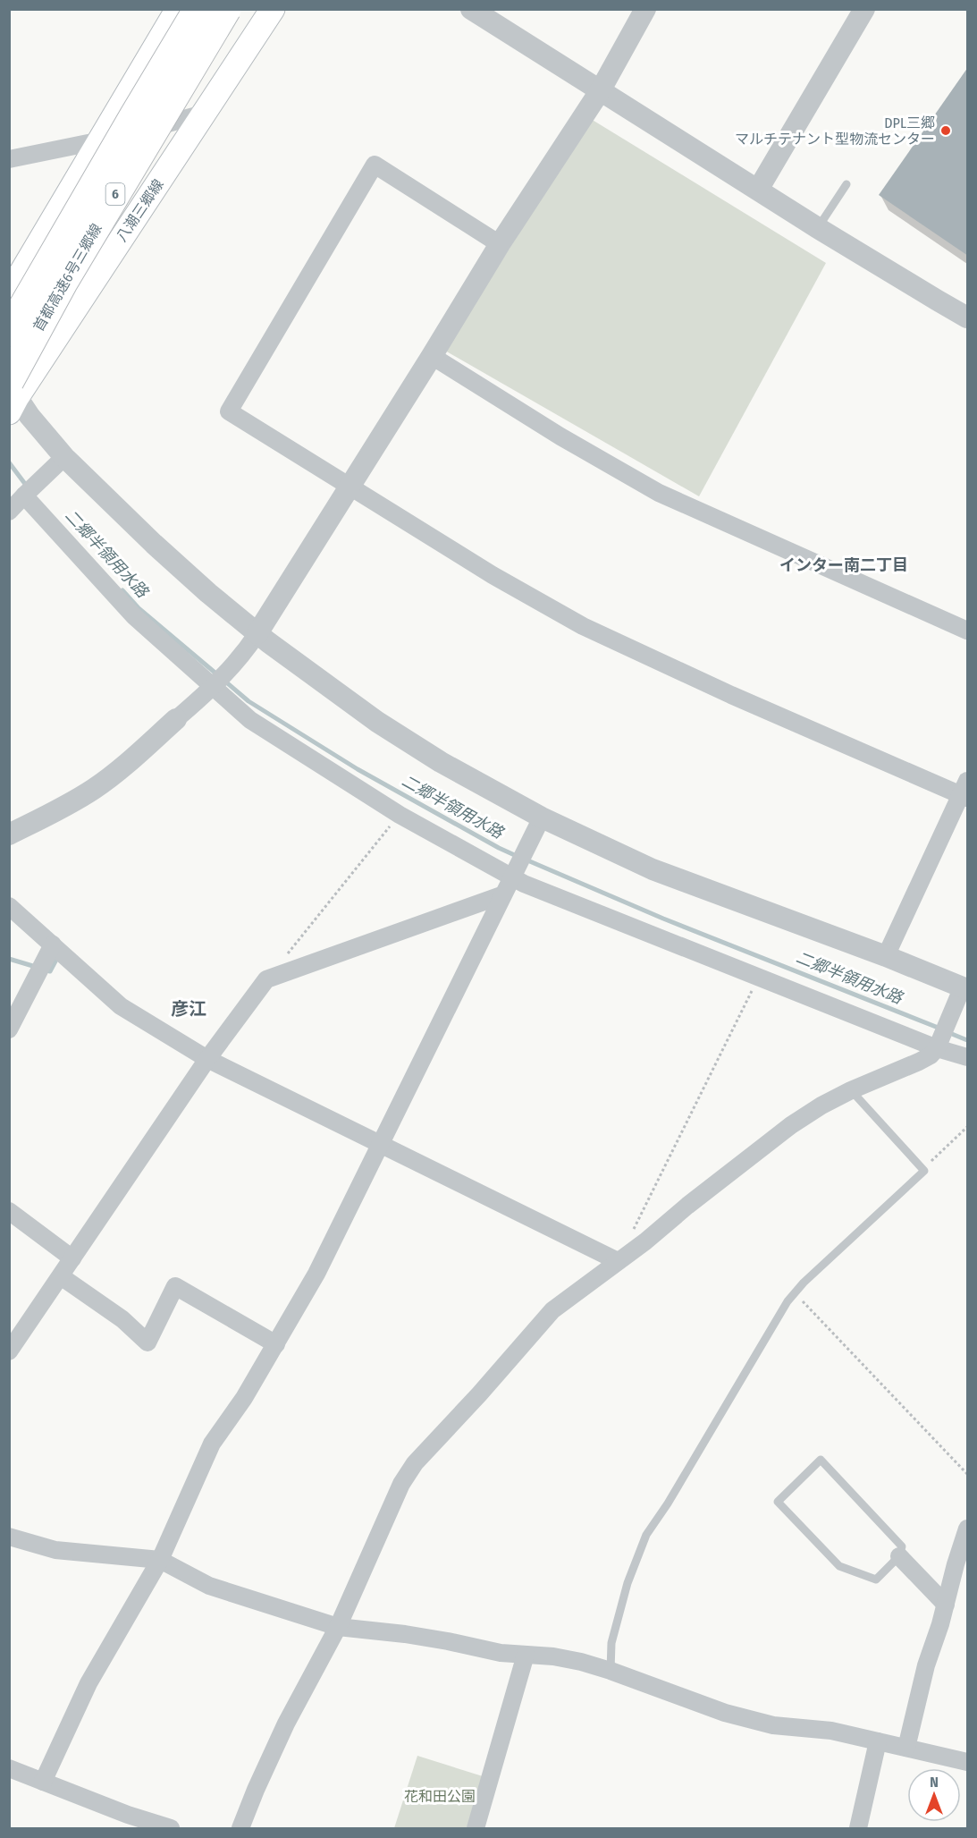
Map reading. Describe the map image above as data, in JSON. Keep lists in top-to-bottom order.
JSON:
{
  "streets": {
    "highway": ["6", "首都高速6号三郷線"],
    "main road": ["八潮三郷線"]
  },
  "crossings": [
    ["八潮三郷線", "首都高速6号三郷線"]
  ],
  "districts": ["インター南二丁目", "彦江"],
  "water": ["二郷半領用水路"],
  "parks": ["花和田公園"],
  "places": ["DPL三郷 マルチテナント型物流センター"],
  "north": "top"
}
